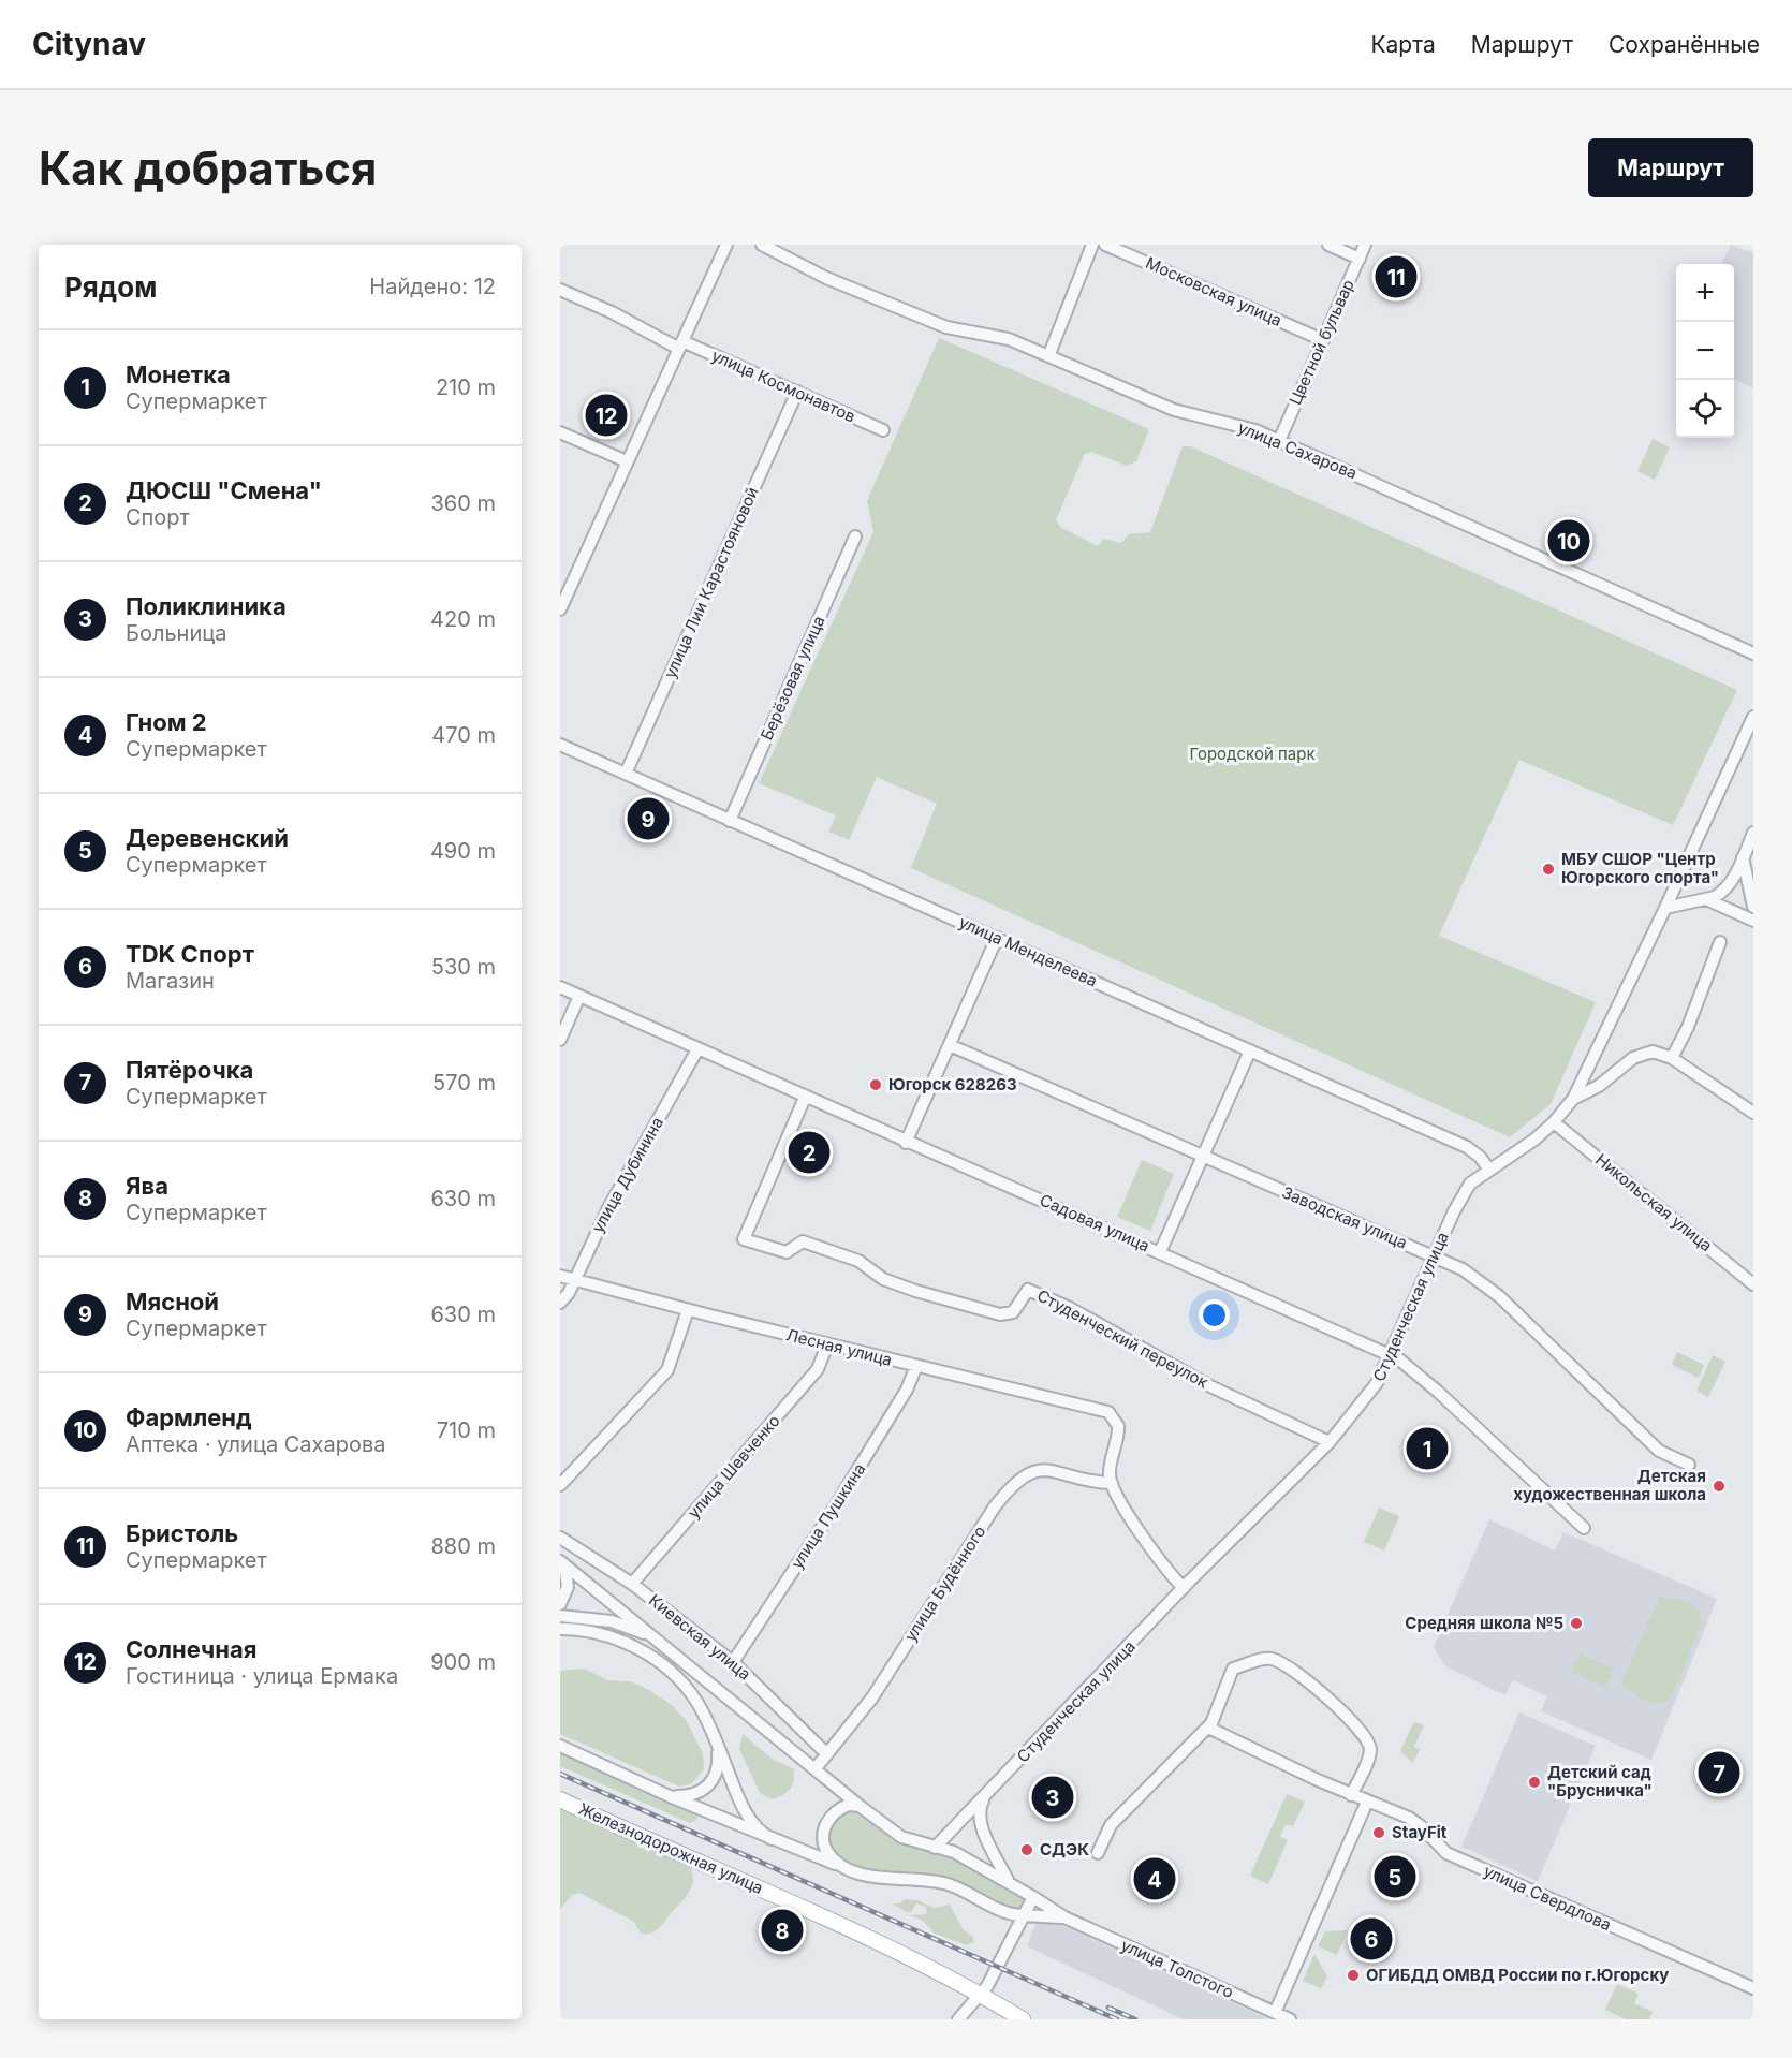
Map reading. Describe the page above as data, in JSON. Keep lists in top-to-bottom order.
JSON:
{
  "streets": {
    "main road": ["Железнодорожная улица"],
    "street": [
      "Московская улица",
      "Цветной бульвар",
      "улица Космонавтов",
      "улица Сахарова",
      "улица Лии Карастояновой",
      "Берёзовая улица",
      "улица Менделеева",
      "улица Дубинина",
      "Никольская улица",
      "Заводская улица",
      "Садовая улица",
      "Студенческая улица",
      "Студенческий переулок",
      "Лесная улица",
      "улица Шевченко",
      "улица Пушкина",
      "улица Будённого",
      "Киевская улица",
      "улица Свердлова",
      "улица Толстого"
    ]
  },
  "crossings": [
    ["Московская улица", "Цветной бульвар"],
    ["Цветной бульвар", "улица Сахарова"],
    ["улица Космонавтов", "улица Лии Карастояновой"],
    ["улица Лии Карастояновой", "улица Менделеева"],
    ["Берёзовая улица", "улица Менделеева"],
    ["улица Менделеева", "Студенческая улица"],
    ["улица Дубинина", "Садовая улица"],
    ["улица Дубинина", "Лесная улица"],
    ["Никольская улица", "Студенческая улица"],
    ["Заводская улица", "Студенческая улица"],
    ["Садовая улица", "Студенческая улица"],
    ["Садовая улица", "Студенческий переулок"],
    ["Студенческая улица", "Студенческий переулок"],
    ["Лесная улица", "улица Шевченко"],
    ["Лесная улица", "улица Пушкина"],
    ["Лесная улица", "улица Будённого"],
    ["улица Шевченко", "Киевская улица"],
    ["улица Пушкина", "Киевская улица"],
    ["улица Будённого", "Киевская улица"]
  ],
  "parks": ["Городской парк"],
  "places": [
    "МБУ СШОР \"Центр Югорского спорта\"",
    "Югорск 628263",
    "Детская художественная школа",
    "Средняя школа №5",
    "Детский сад \"Брусничка\"",
    "StayFit",
    "СДЭК",
    "ОГИБДД ОМВД России по г.Югорску"
  ],
  "page": {
    "header": "Citynav",
    "nav": ["Карта", "Маршрут", "Сохранённые"],
    "buttons": "Маршрут",
    "title": "Как добраться",
    "heading": ["Рядом", "Найдено: 12"],
    "pins": [
      "11",
      "12",
      "10",
      "9",
      "2",
      "1",
      "7",
      "3",
      "5",
      "4",
      "8",
      "6"
    ],
    "map_buttons": ["+", "−"],
    "list": [
      {
        "mark": "1",
        "name": "Монетка",
        "note": "Супермаркет",
        "value": "210 m"
      },
      {
        "mark": "2",
        "name": "ДЮСШ \"Смена\"",
        "note": "Спорт",
        "value": "360 m"
      },
      {
        "mark": "3",
        "name": "Поликлиника",
        "note": "Больница",
        "value": "420 m"
      },
      {
        "mark": "4",
        "name": "Гном 2",
        "note": "Супермаркет",
        "value": "470 m"
      },
      {
        "mark": "5",
        "name": "Деревенский",
        "note": "Супермаркет",
        "value": "490 m"
      },
      {
        "mark": "6",
        "name": "TDK Спорт",
        "note": "Магазин",
        "value": "530 m"
      },
      {
        "mark": "7",
        "name": "Пятёрочка",
        "note": "Супермаркет",
        "value": "570 m"
      },
      {
        "mark": "8",
        "name": "Ява",
        "note": "Супермаркет",
        "value": "630 m"
      },
      {
        "mark": "9",
        "name": "Мясной",
        "note": "Супермаркет",
        "value": "630 m"
      },
      {
        "mark": "10",
        "name": "Фармленд",
        "note": "Аптека · улица Сахарова",
        "value": "710 m"
      },
      {
        "mark": "11",
        "name": "Бристоль",
        "note": "Супермаркет",
        "value": "880 m"
      },
      {
        "mark": "12",
        "name": "Солнечная",
        "note": "Гостиница · улица Ермака",
        "value": "900 m"
      }
    ]
  }
}
